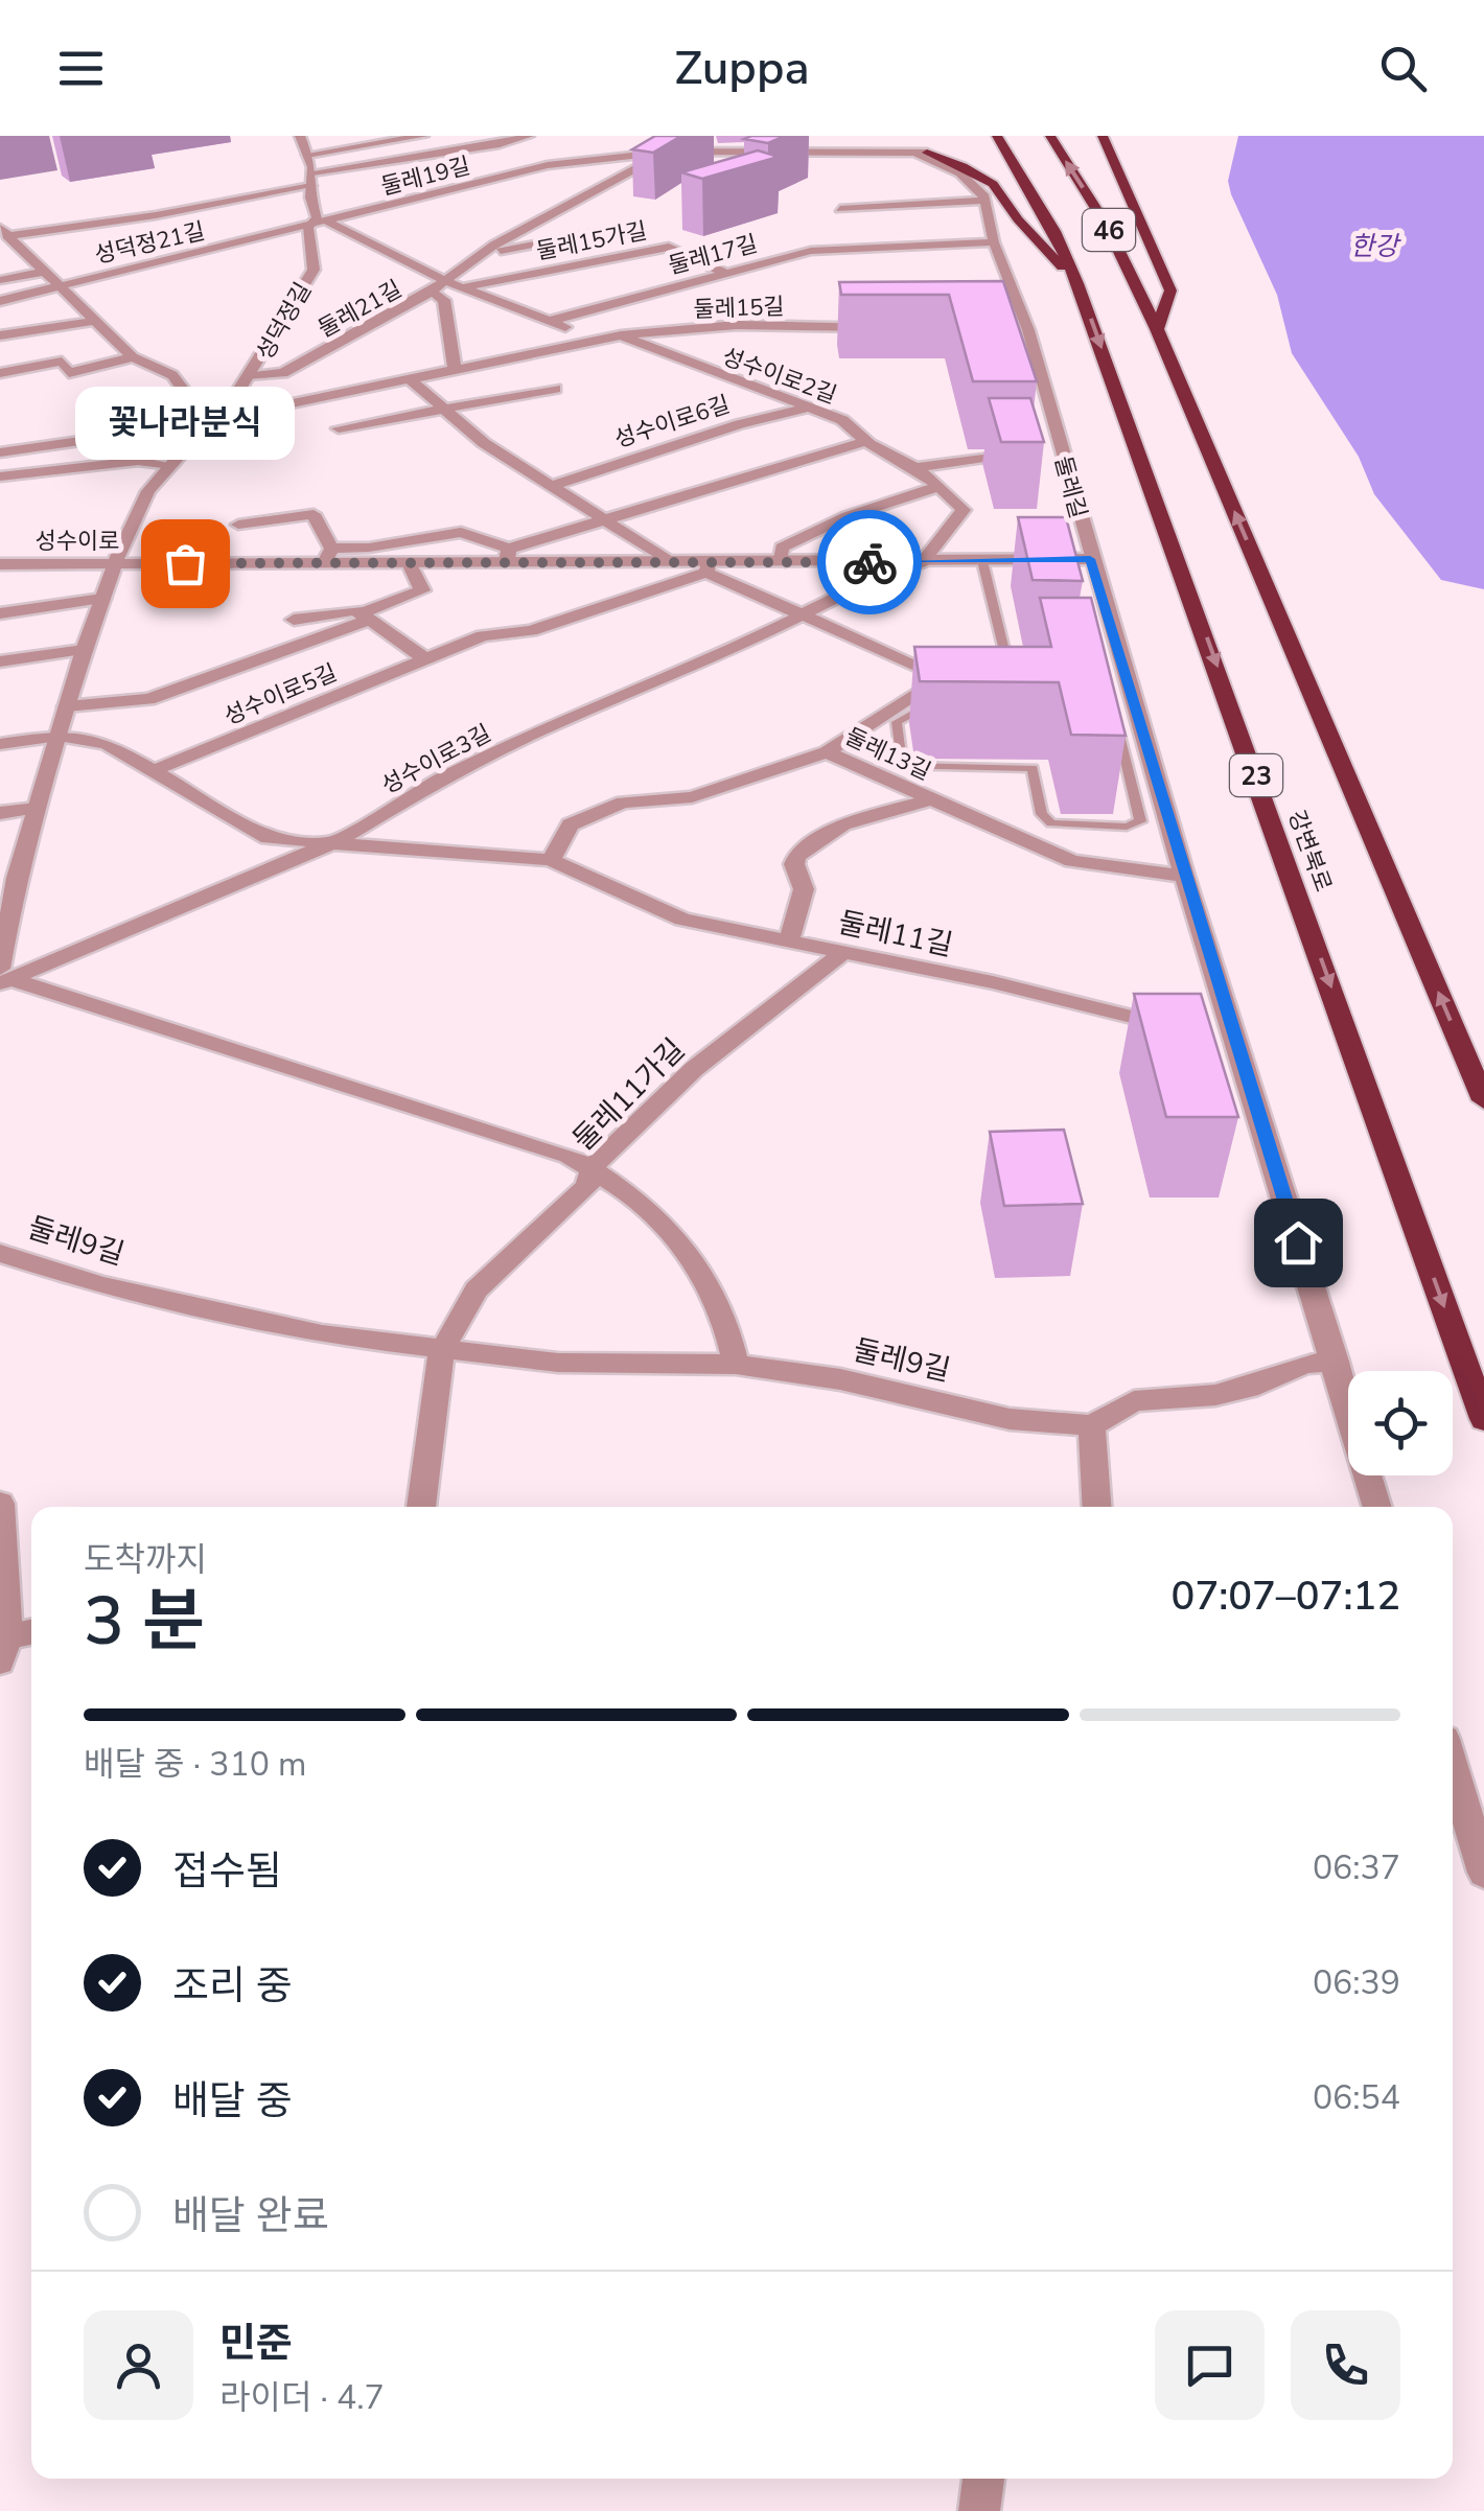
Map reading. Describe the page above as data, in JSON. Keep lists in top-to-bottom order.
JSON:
{
  "streets": {
    "highway": ["46", "23", "강변북로"],
    "street": [
      "둘레19길",
      "둘레15가길",
      "성덕정21길",
      "둘레17길",
      "둘레15길",
      "둘레21길",
      "성덕정길",
      "성수이로2길",
      "성수이로6길",
      "둘레길",
      "성수이로",
      "성수이로5길",
      "둘레13길",
      "성수이로3길",
      "둘레11길",
      "둘레11가길",
      "둘레9길"
    ]
  },
  "crossings": [
    ["둘레19길", "성덕정21길"],
    ["둘레19길", "둘레21길"],
    ["둘레19길", "성덕정길"],
    ["둘레15가길", "둘레17길"],
    ["성덕정21길", "성덕정길"],
    ["둘레17길", "둘레길"],
    ["둘레15길", "성덕정길"],
    ["둘레15길", "성수이로2길"],
    ["둘레21길", "성덕정길"],
    ["성덕정길", "성수이로"],
    ["성덕정길", "성수이로3길"],
    ["성덕정길", "둘레11길"],
    ["성수이로2길", "성수이로6길"],
    ["둘레길", "성수이로"],
    ["둘레길", "둘레13길"],
    ["성수이로", "성수이로5길"],
    ["성수이로", "둘레13길"],
    ["성수이로", "성수이로3길"],
    ["성수이로5길", "둘레13길"],
    ["성수이로5길", "둘레11길"],
    ["둘레13길", "성수이로3길"],
    ["성수이로3길", "둘레11길"],
    ["둘레11길", "둘레11가길"],
    ["둘레11가길", "둘레9길"]
  ],
  "water": ["한강"],
  "places": ["꽃나라분식"],
  "page": {
    "header": "Zuppa",
    "bubble": "꽃나라분식",
    "heading": ["3 분", "도착까지", "07:07–07:12"],
    "panel": ["민준", "라이더 · 4.7"],
    "bar": "배달 중 · 310 m",
    "list": [
      ["접수됨", "06:37"],
      ["조리 중", "06:39"],
      ["배달 중", "06:54"],
      "배달 완료"
    ]
  }
}
